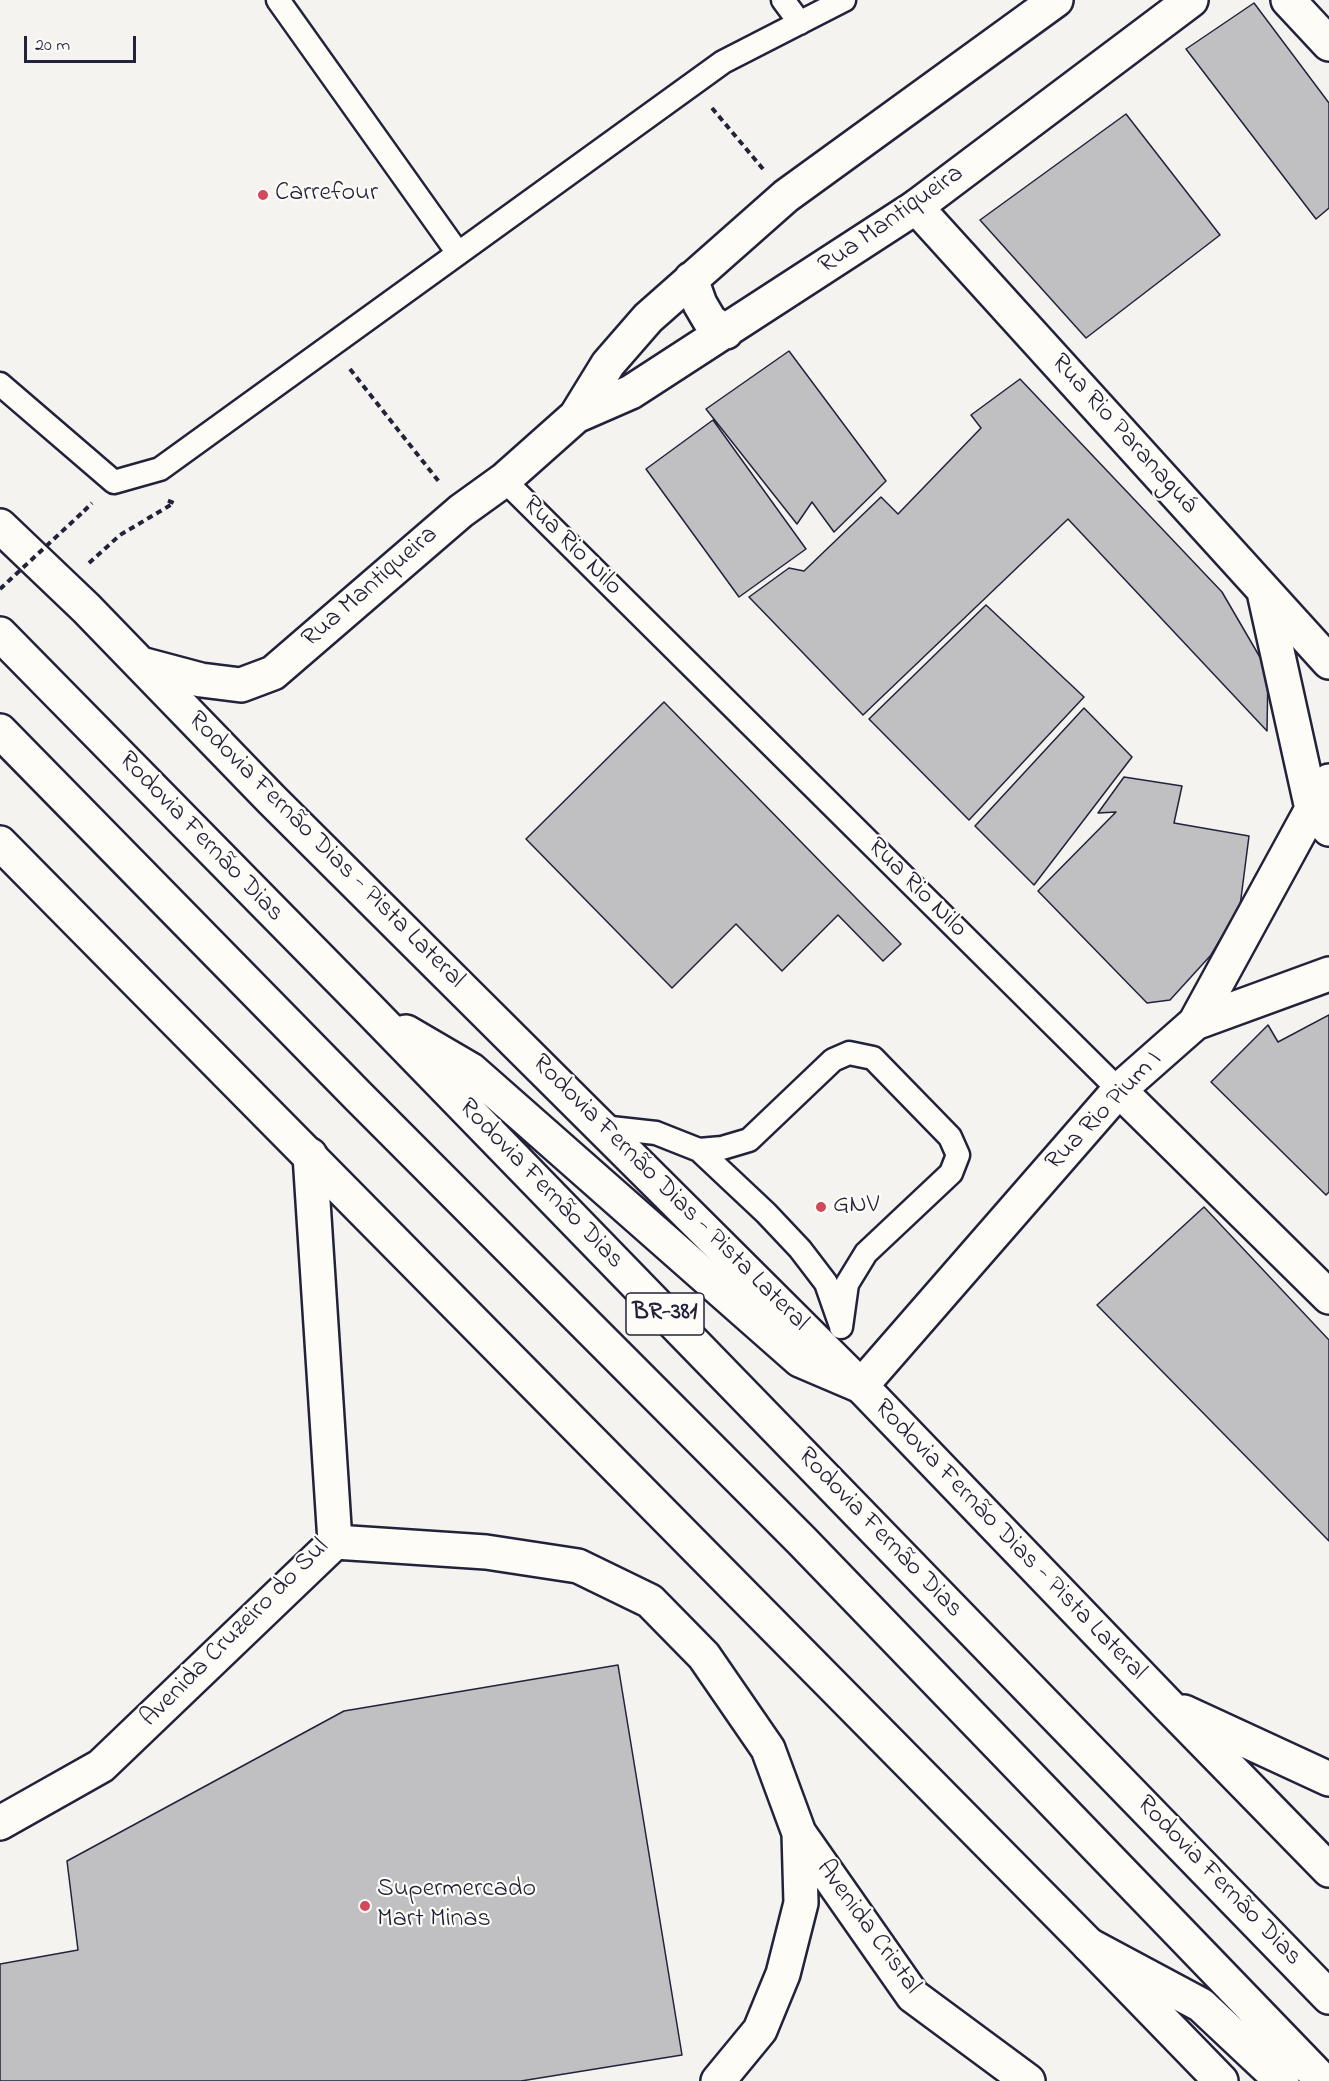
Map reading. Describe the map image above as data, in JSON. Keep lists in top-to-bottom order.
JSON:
{
  "streets": {
    "main road": [
      "Rua Mantiqueira",
      "Rua Rio Paranaguá",
      "Rua Rio Nilo",
      "Rodovia Fernão Dias",
      "Rodovia Fernão Dias - Pista Lateral",
      "Rua Rio Pium I",
      "BR-381",
      "Avenida Cruzeiro do Sul",
      "Avenida Cristal"
    ]
  },
  "crossings": [
    ["Rua Mantiqueira", "Rua Rio Paranaguá"],
    ["Rua Mantiqueira", "Rua Rio Nilo"],
    ["Rua Mantiqueira", "Rodovia Fernão Dias - Pista Lateral"],
    ["Rua Rio Nilo", "Rua Rio Pium I"],
    ["Rodovia Fernão Dias - Pista Lateral", "Rua Rio Pium I"]
  ],
  "places": ["Carrefour", "GNV", "Supermercado Mart Minas"],
  "scale_bar": "20 m"
}
